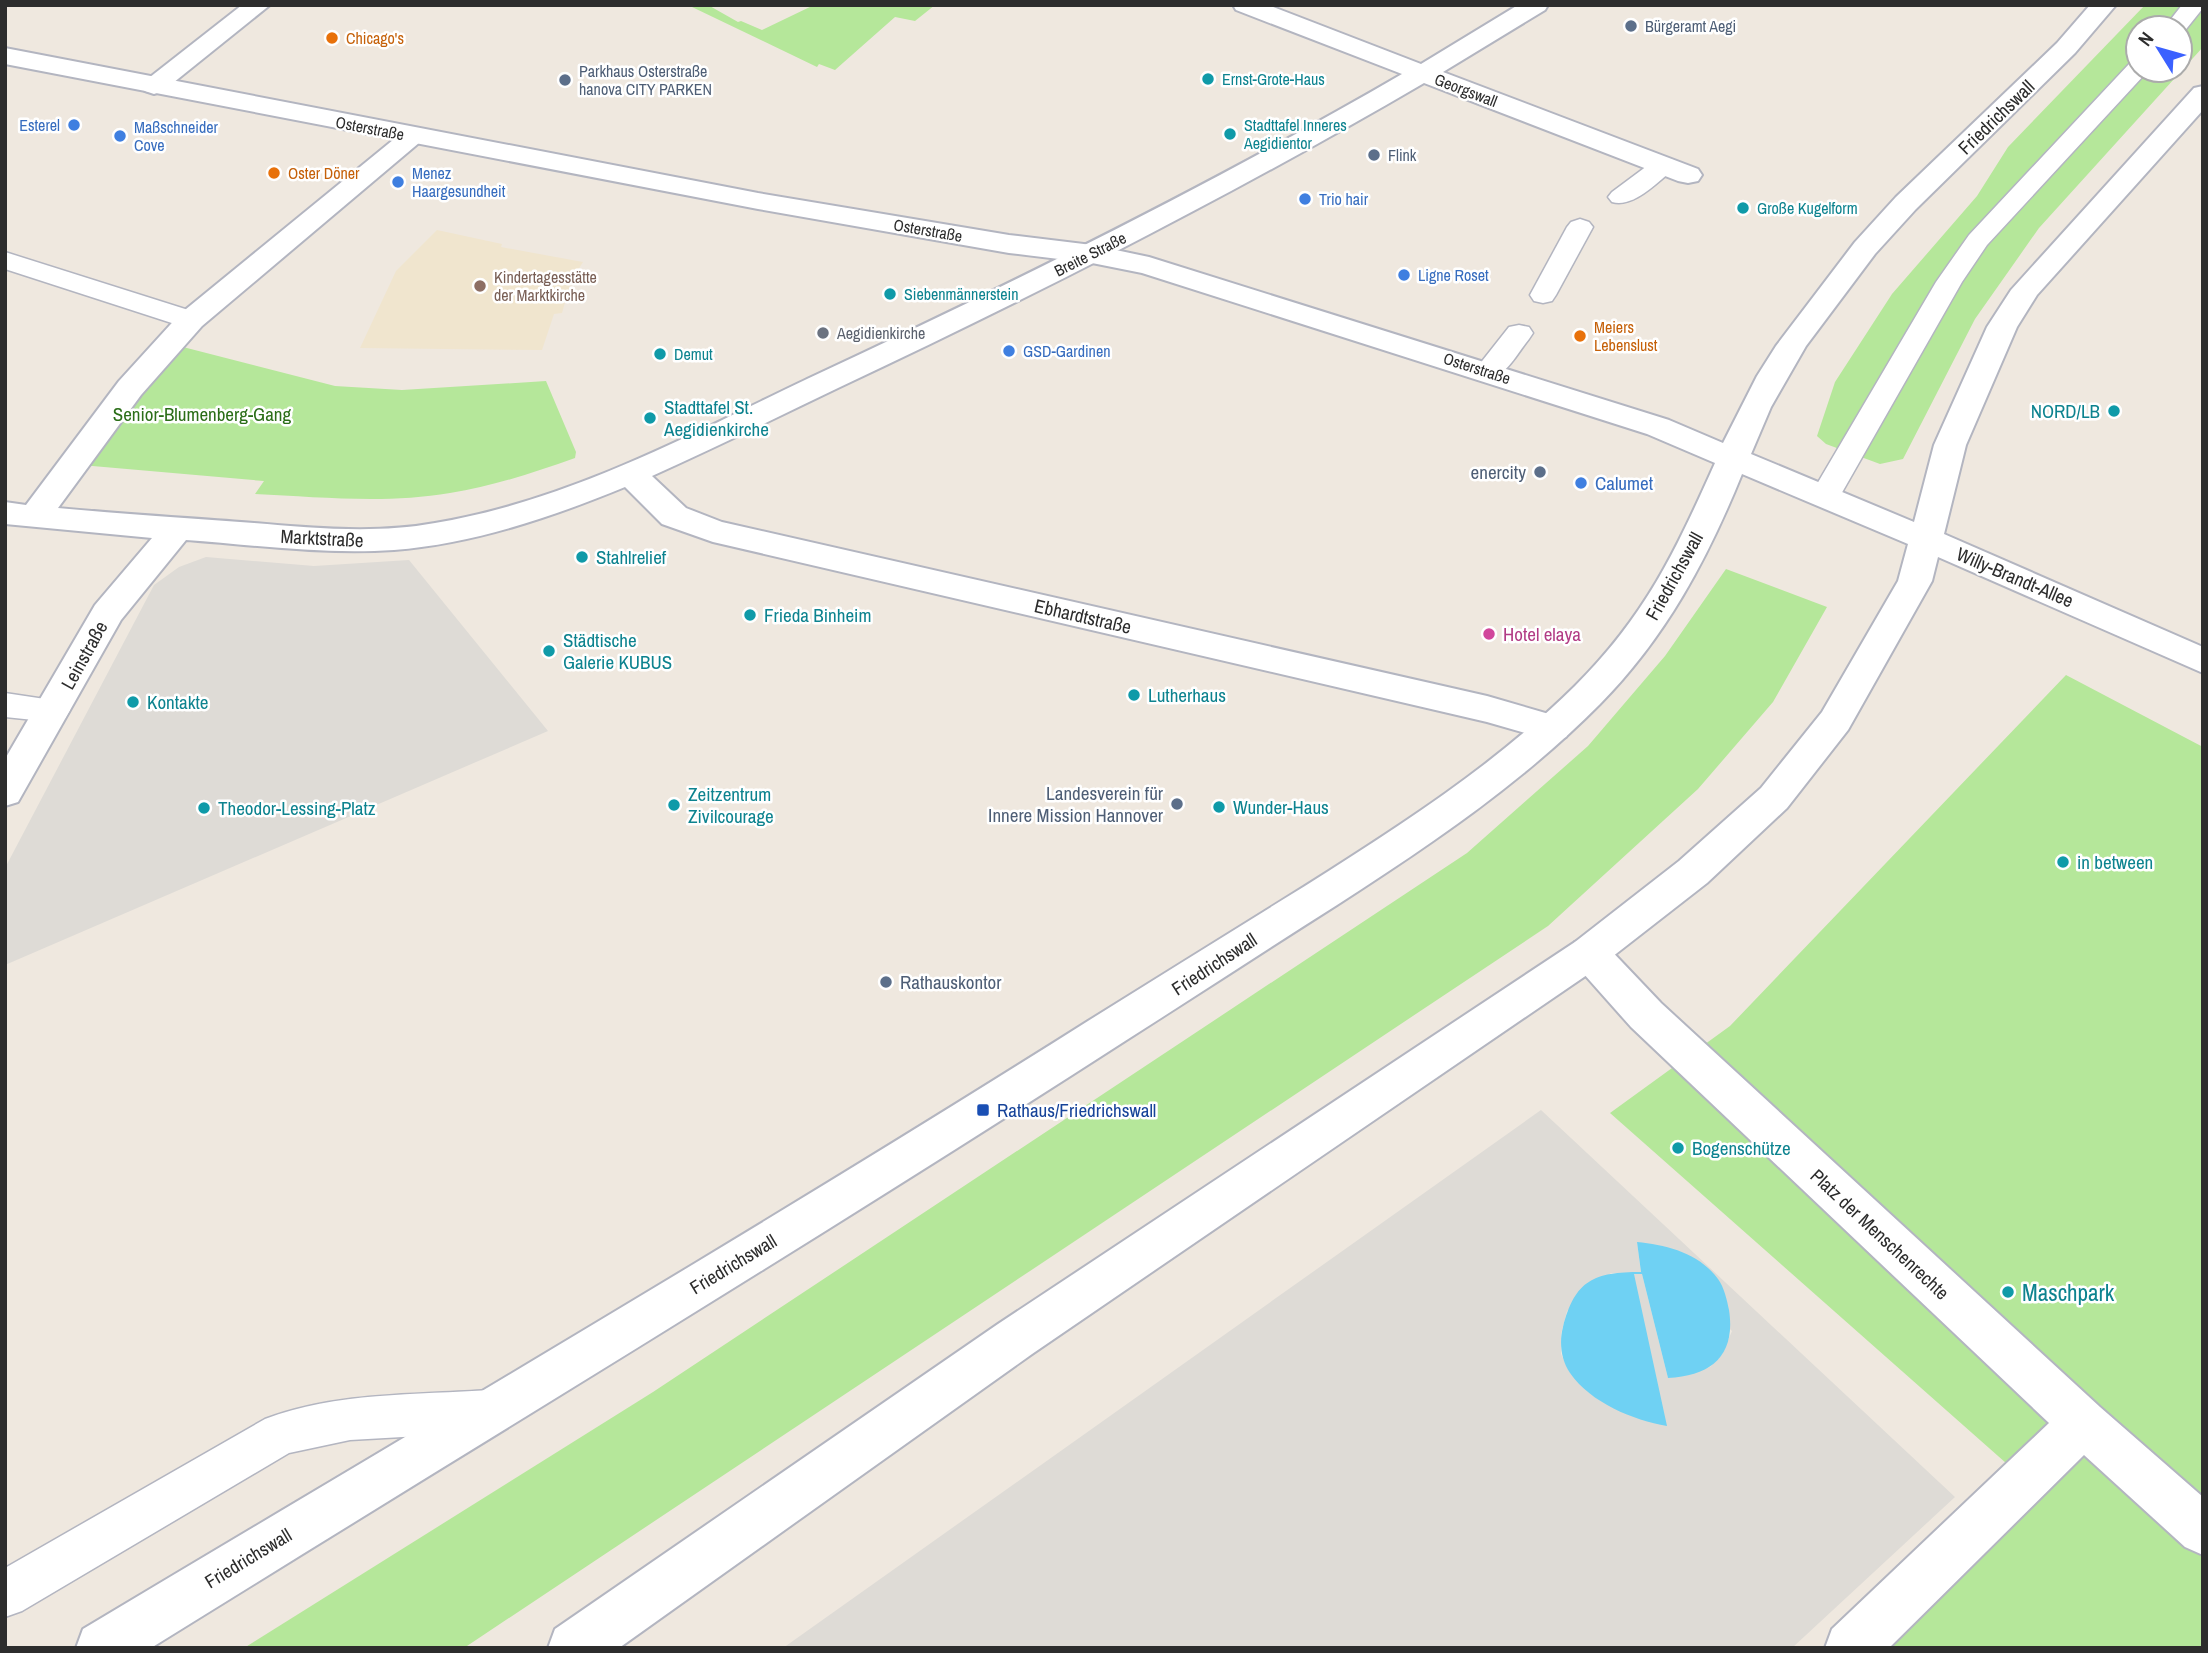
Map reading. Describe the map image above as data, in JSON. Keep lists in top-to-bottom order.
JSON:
{
  "streets": {
    "street": [
      "Georgswall",
      "Friedrichswall",
      "Osterstraße",
      "Breite Straße",
      "Marktstraße",
      "Willy-Brandt-Allee",
      "Ebhardtstraße",
      "Leinstraße",
      "Platz der Menschenrechte"
    ]
  },
  "crossings": [
    ["Georgswall", "Breite Straße"],
    ["Friedrichswall", "Osterstraße"],
    ["Friedrichswall", "Ebhardtstraße"],
    ["Osterstraße", "Breite Straße"],
    ["Osterstraße", "Willy-Brandt-Allee"],
    ["Breite Straße", "Marktstraße"],
    ["Breite Straße", "Ebhardtstraße"],
    ["Marktstraße", "Ebhardtstraße"],
    ["Marktstraße", "Leinstraße"]
  ],
  "parks": ["Senior-Blumenberg-Gang"],
  "places": {
    "other": [
      "Bürgeramt Aegi",
      "Chicago's",
      "Ernst-Grote-Haus",
      "Parkhaus Osterstraße hanova CITY PARKEN",
      "Esterel",
      "Stadttafel Inneres Aegidientor",
      "Maßschneider Cove",
      "Flink",
      "Oster Döner",
      "Menez Haargesundheit",
      "Trio hair",
      "Große Kugelform",
      "Ligne Roset",
      "Kindertagesstätte der Marktkirche",
      "Siebenmännerstein",
      "Aegidienkirche",
      "Meiers Lebenslust",
      "GSD-Gardinen",
      "Demut",
      "NORD/LB",
      "Stadttafel St. Aegidienkirche",
      "enercity",
      "Calumet",
      "Stahlrelief",
      "Frieda Binheim",
      "Hotel elaya",
      "Städtische Galerie KUBUS",
      "Lutherhaus",
      "Kontakte",
      "Landesverein für Innere Mission Hannover",
      "Zeitzentrum Zivilcourage",
      "Wunder-Haus",
      "Theodor-Lessing-Platz",
      "in between",
      "Rathauskontor",
      "Bogenschütze",
      "Maschpark"
    ],
    "transit": ["Rathaus/Friedrichswall"]
  },
  "north": "top left"
}
